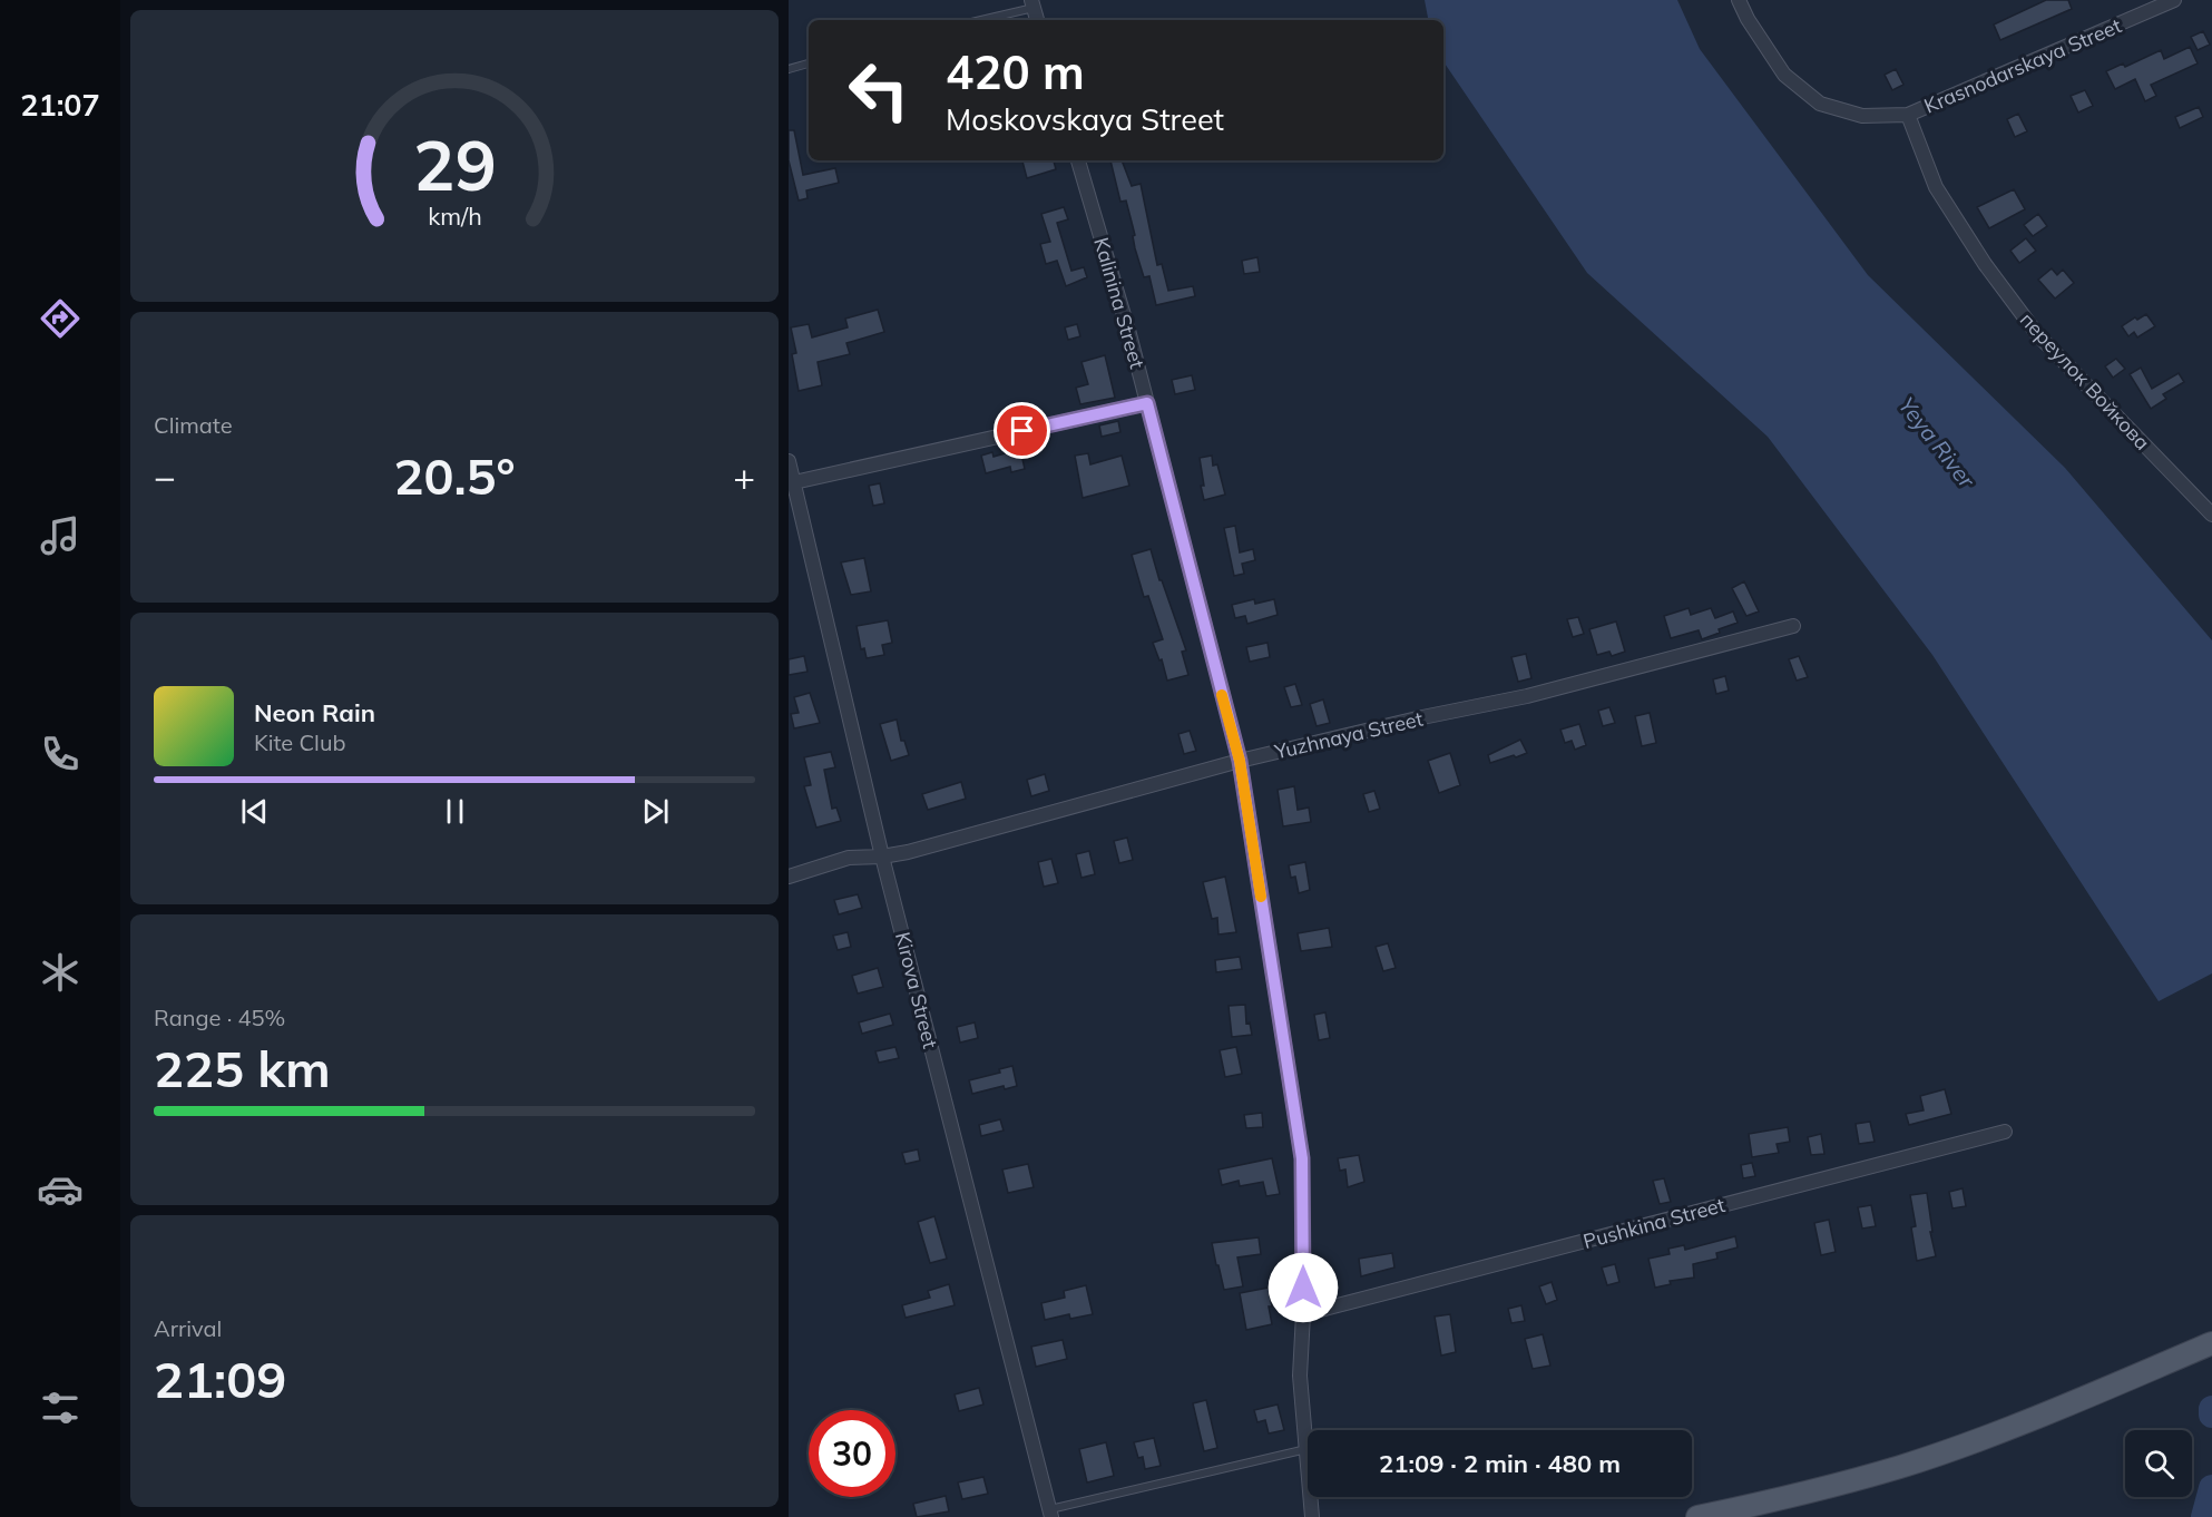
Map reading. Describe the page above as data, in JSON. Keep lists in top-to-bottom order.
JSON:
{
  "streets": {
    "street": [
      "Krasnodarskaya Street",
      "Kalinina Street",
      "переулок Войкова",
      "Yuzhnaya Street",
      "Kirova Street",
      "Pushkina Street"
    ]
  },
  "crossings": [
    ["Krasnodarskaya Street", "переулок Войкова"],
    ["Kalinina Street", "Yuzhnaya Street"],
    ["Kalinina Street", "Pushkina Street"],
    ["Yuzhnaya Street", "Kirova Street"]
  ],
  "water": ["Yeya River"],
  "page": {
    "tabs": "21:07",
    "turn": ["420 m", "Moskovskaya Street"],
    "tile": [
      "Climate",
      ["Range · 45%", "225 km"],
      ["Arrival", "21:09"]
    ],
    "heat": ["−", "20.5°", "+"],
    "song": ["Neon Rain", "Kite Club"],
    "limit": "30",
    "trip": "21:09 · 2 min · 480 m",
    "gauge": ["29", "km/h"]
  }
}
